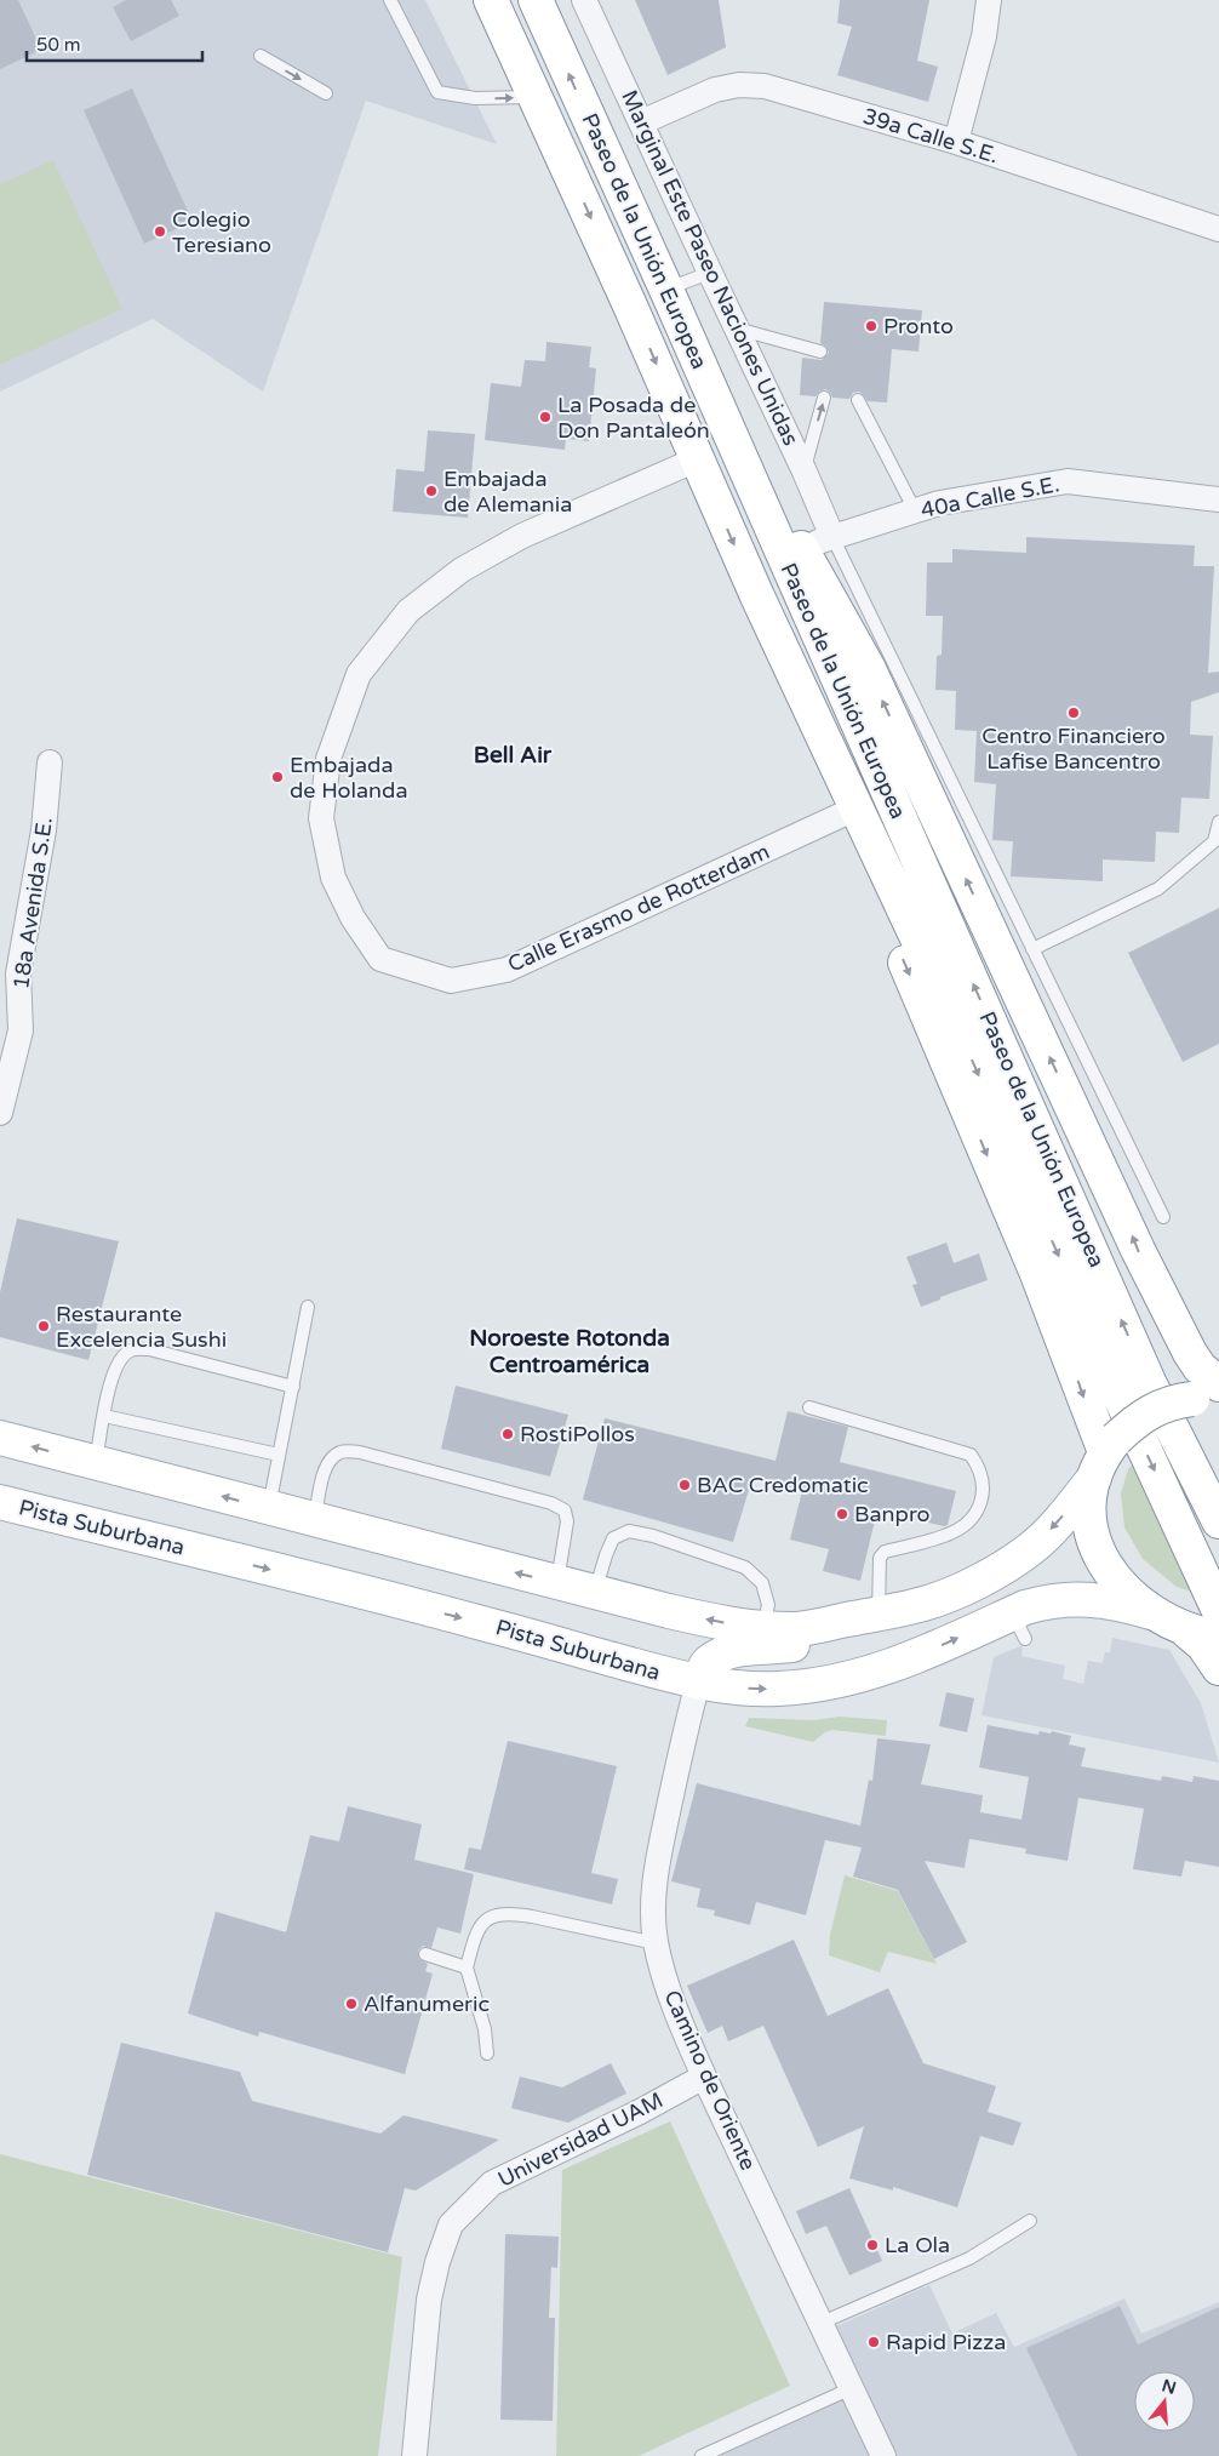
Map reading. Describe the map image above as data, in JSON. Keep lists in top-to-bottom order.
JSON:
{
  "streets": {
    "main road": ["Paseo de la Unión Europea", "Pista Suburbana"],
    "street": [
      "39a Calle S.E.",
      "Marginal Este Paseo Naciones Unidas",
      "40a Calle S.E.",
      "18a Avenida S.E.",
      "Calle Erasmo de Rotterdam",
      "Camino de Oriente",
      "Universidad UAM"
    ]
  },
  "crossings": [
    ["39a Calle S.E.", "Marginal Este Paseo Naciones Unidas"],
    ["Paseo de la Unión Europea", "Calle Erasmo de Rotterdam"],
    ["Marginal Este Paseo Naciones Unidas", "40a Calle S.E."],
    ["Pista Suburbana", "Camino de Oriente"],
    ["Camino de Oriente", "Universidad UAM"]
  ],
  "districts": ["Bell Air", "Noroeste Rotonda Centroamérica"],
  "places": [
    "Colegio Teresiano",
    "Pronto",
    "La Posada de Don Pantaleón",
    "Embajada de Alemania",
    "Centro Financiero Lafise Bancentro",
    "Embajada de Holanda",
    "Restaurante Excelencia Sushi",
    "RostiPollos",
    "BAC Credomatic",
    "Banpro",
    "Alfanumeric",
    "La Ola",
    "Rapid Pizza"
  ],
  "scale_bar": "50 m",
  "north": "top"
}
